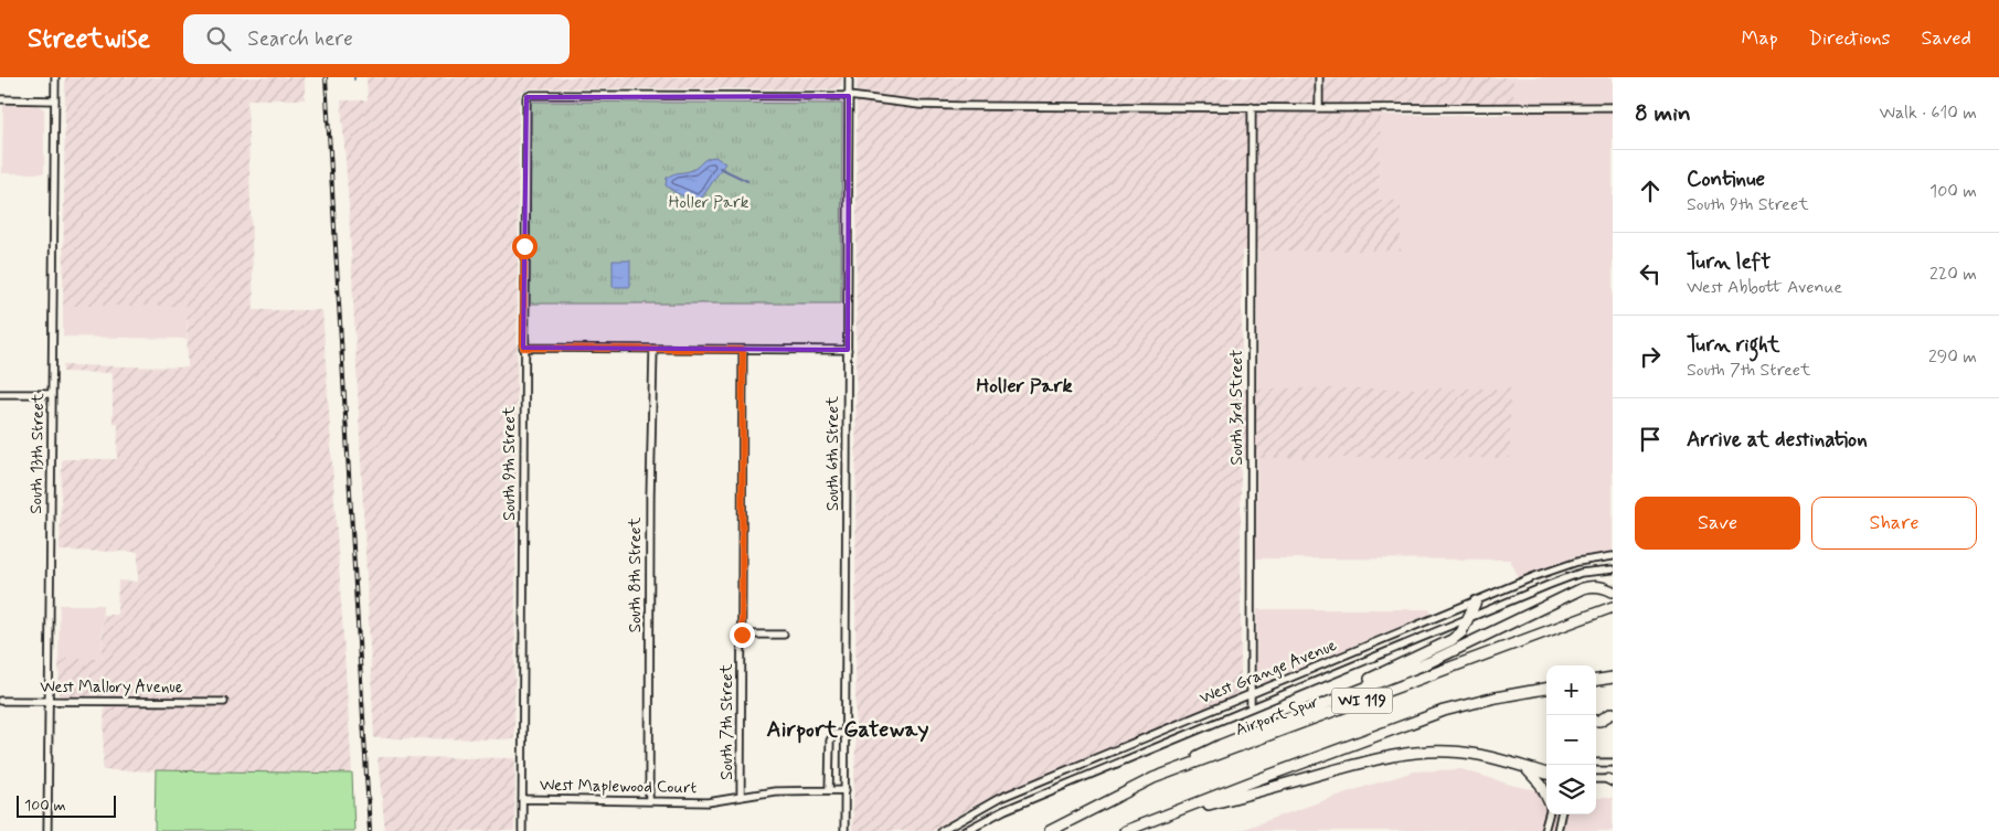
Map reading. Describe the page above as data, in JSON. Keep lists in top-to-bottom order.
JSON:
{
  "streets": {
    "highway": ["WI 119", "Airport Spur"],
    "street": [
      "South 3rd Street",
      "South 13th Street",
      "South 6th Street",
      "South 9th Street",
      "South 8th Street",
      "West Grange Avenue",
      "West Mallory Avenue",
      "South 7th Street",
      "West Maplewood Court"
    ]
  },
  "crossings": [
    ["South 3rd Street", "West Grange Avenue"],
    ["South 13th Street", "West Mallory Avenue"],
    ["South 6th Street", "South 9th Street"],
    ["South 6th Street", "West Maplewood Court"],
    ["South 9th Street", "West Maplewood Court"],
    ["South 8th Street", "West Maplewood Court"],
    ["South 7th Street", "West Maplewood Court"]
  ],
  "districts": ["Holler Park", "Airport Gateway"],
  "parks": ["Holler Park"],
  "scale_bar": "100 m",
  "page": {
    "header": "Streetwise",
    "search": "Search here",
    "nav": ["Map", "Directions", "Saved"],
    "heading": ["8 min", "Walk · 610 m"],
    "list": [
      ["Continue", "South 9th Street", "100 m"],
      ["Turn left", "West Abbott Avenue", "220 m"],
      ["Turn right", "South 7th Street", "290 m"],
      "Arrive at destination"
    ],
    "buttons": ["Save", "Share"],
    "map_buttons": ["+", "−"],
    "scale": "100 m"
  }
}
